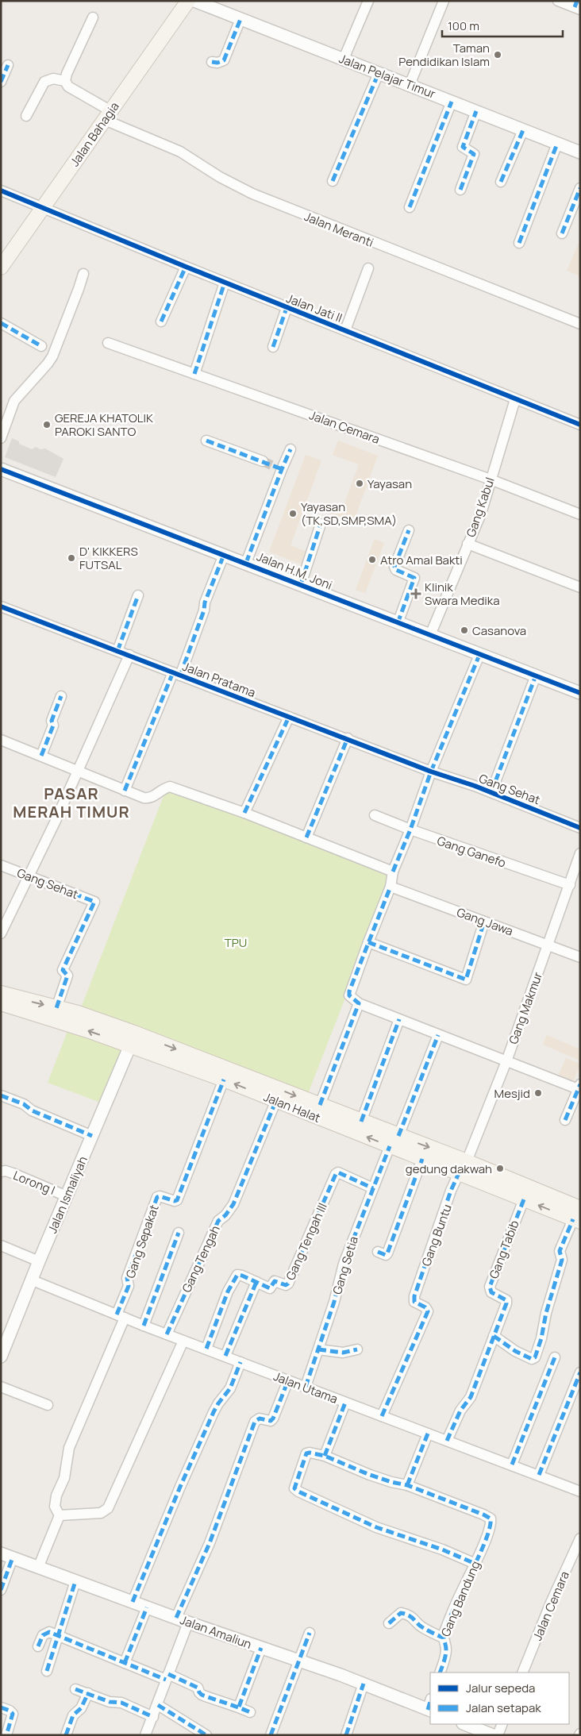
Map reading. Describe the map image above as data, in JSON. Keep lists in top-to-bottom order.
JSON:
{
  "streets": {
    "main road": ["Jalan Bahagia", "Jalan Halat"],
    "street": [
      "Jalan Pelajar Timur",
      "Jalan Meranti",
      "Jalan Jati II",
      "Jalan Cemara",
      "Gang Kabul",
      "Jalan H.M. Joni",
      "Jalan Pratama",
      "Gang Sehat",
      "Gang Ganefo",
      "Gang Jawa",
      "Gang Makmur",
      "Lorong I",
      "Jalan Ismaliyah",
      "Gang Buntu",
      "Gang Sepakat",
      "Gang Tengah III",
      "Gang Tabib",
      "Gang Tengah",
      "Gang Setia",
      "Jalan Utama",
      "Gang Bandung",
      "Jalan Amaliun"
    ]
  },
  "crossings": [
    ["Jalan Bahagia", "Jalan Meranti"],
    ["Jalan Bahagia", "Jalan Jati II"],
    ["Jalan Jati II", "Gang Kabul"],
    ["Jalan Cemara", "Gang Kabul"],
    ["Gang Kabul", "Jalan H.M. Joni"],
    ["Jalan Pratama", "Gang Sehat"],
    ["Gang Sehat", "Jalan Halat"],
    ["Gang Ganefo", "Gang Makmur"],
    ["Gang Jawa", "Gang Makmur"],
    ["Gang Makmur", "Jalan Halat"],
    ["Jalan Halat", "Jalan Ismaliyah"],
    ["Jalan Halat", "Gang Buntu"],
    ["Jalan Halat", "Gang Sepakat"],
    ["Jalan Halat", "Gang Tabib"],
    ["Jalan Halat", "Gang Tengah"],
    ["Jalan Halat", "Gang Setia"],
    ["Lorong I", "Jalan Ismaliyah"],
    ["Jalan Ismaliyah", "Jalan Utama"],
    ["Gang Buntu", "Jalan Utama"],
    ["Gang Sepakat", "Jalan Utama"],
    ["Gang Tengah III", "Gang Setia"],
    ["Gang Tengah III", "Jalan Utama"],
    ["Gang Tengah", "Jalan Utama"],
    ["Gang Setia", "Jalan Utama"]
  ],
  "districts": ["PASAR MERAH TIMUR"],
  "parks": ["TPU"],
  "places": {
    "other": [
      "Taman Pendidikan Islam",
      "GEREJA KHATOLIK PAROKI SANTO",
      "Yayasan",
      "Yayasan (TK,SD,SMP,SMA)",
      "D' KIKKERS FUTSAL",
      "Atro Amal Bakti",
      "Casanova",
      "Mesjid",
      "gedung dakwah"
    ],
    "health": ["Klinik Swara Medika"]
  },
  "legend": ["Jalur sepeda", "Jalan setapak"],
  "scale_bar": "100 m"
}
